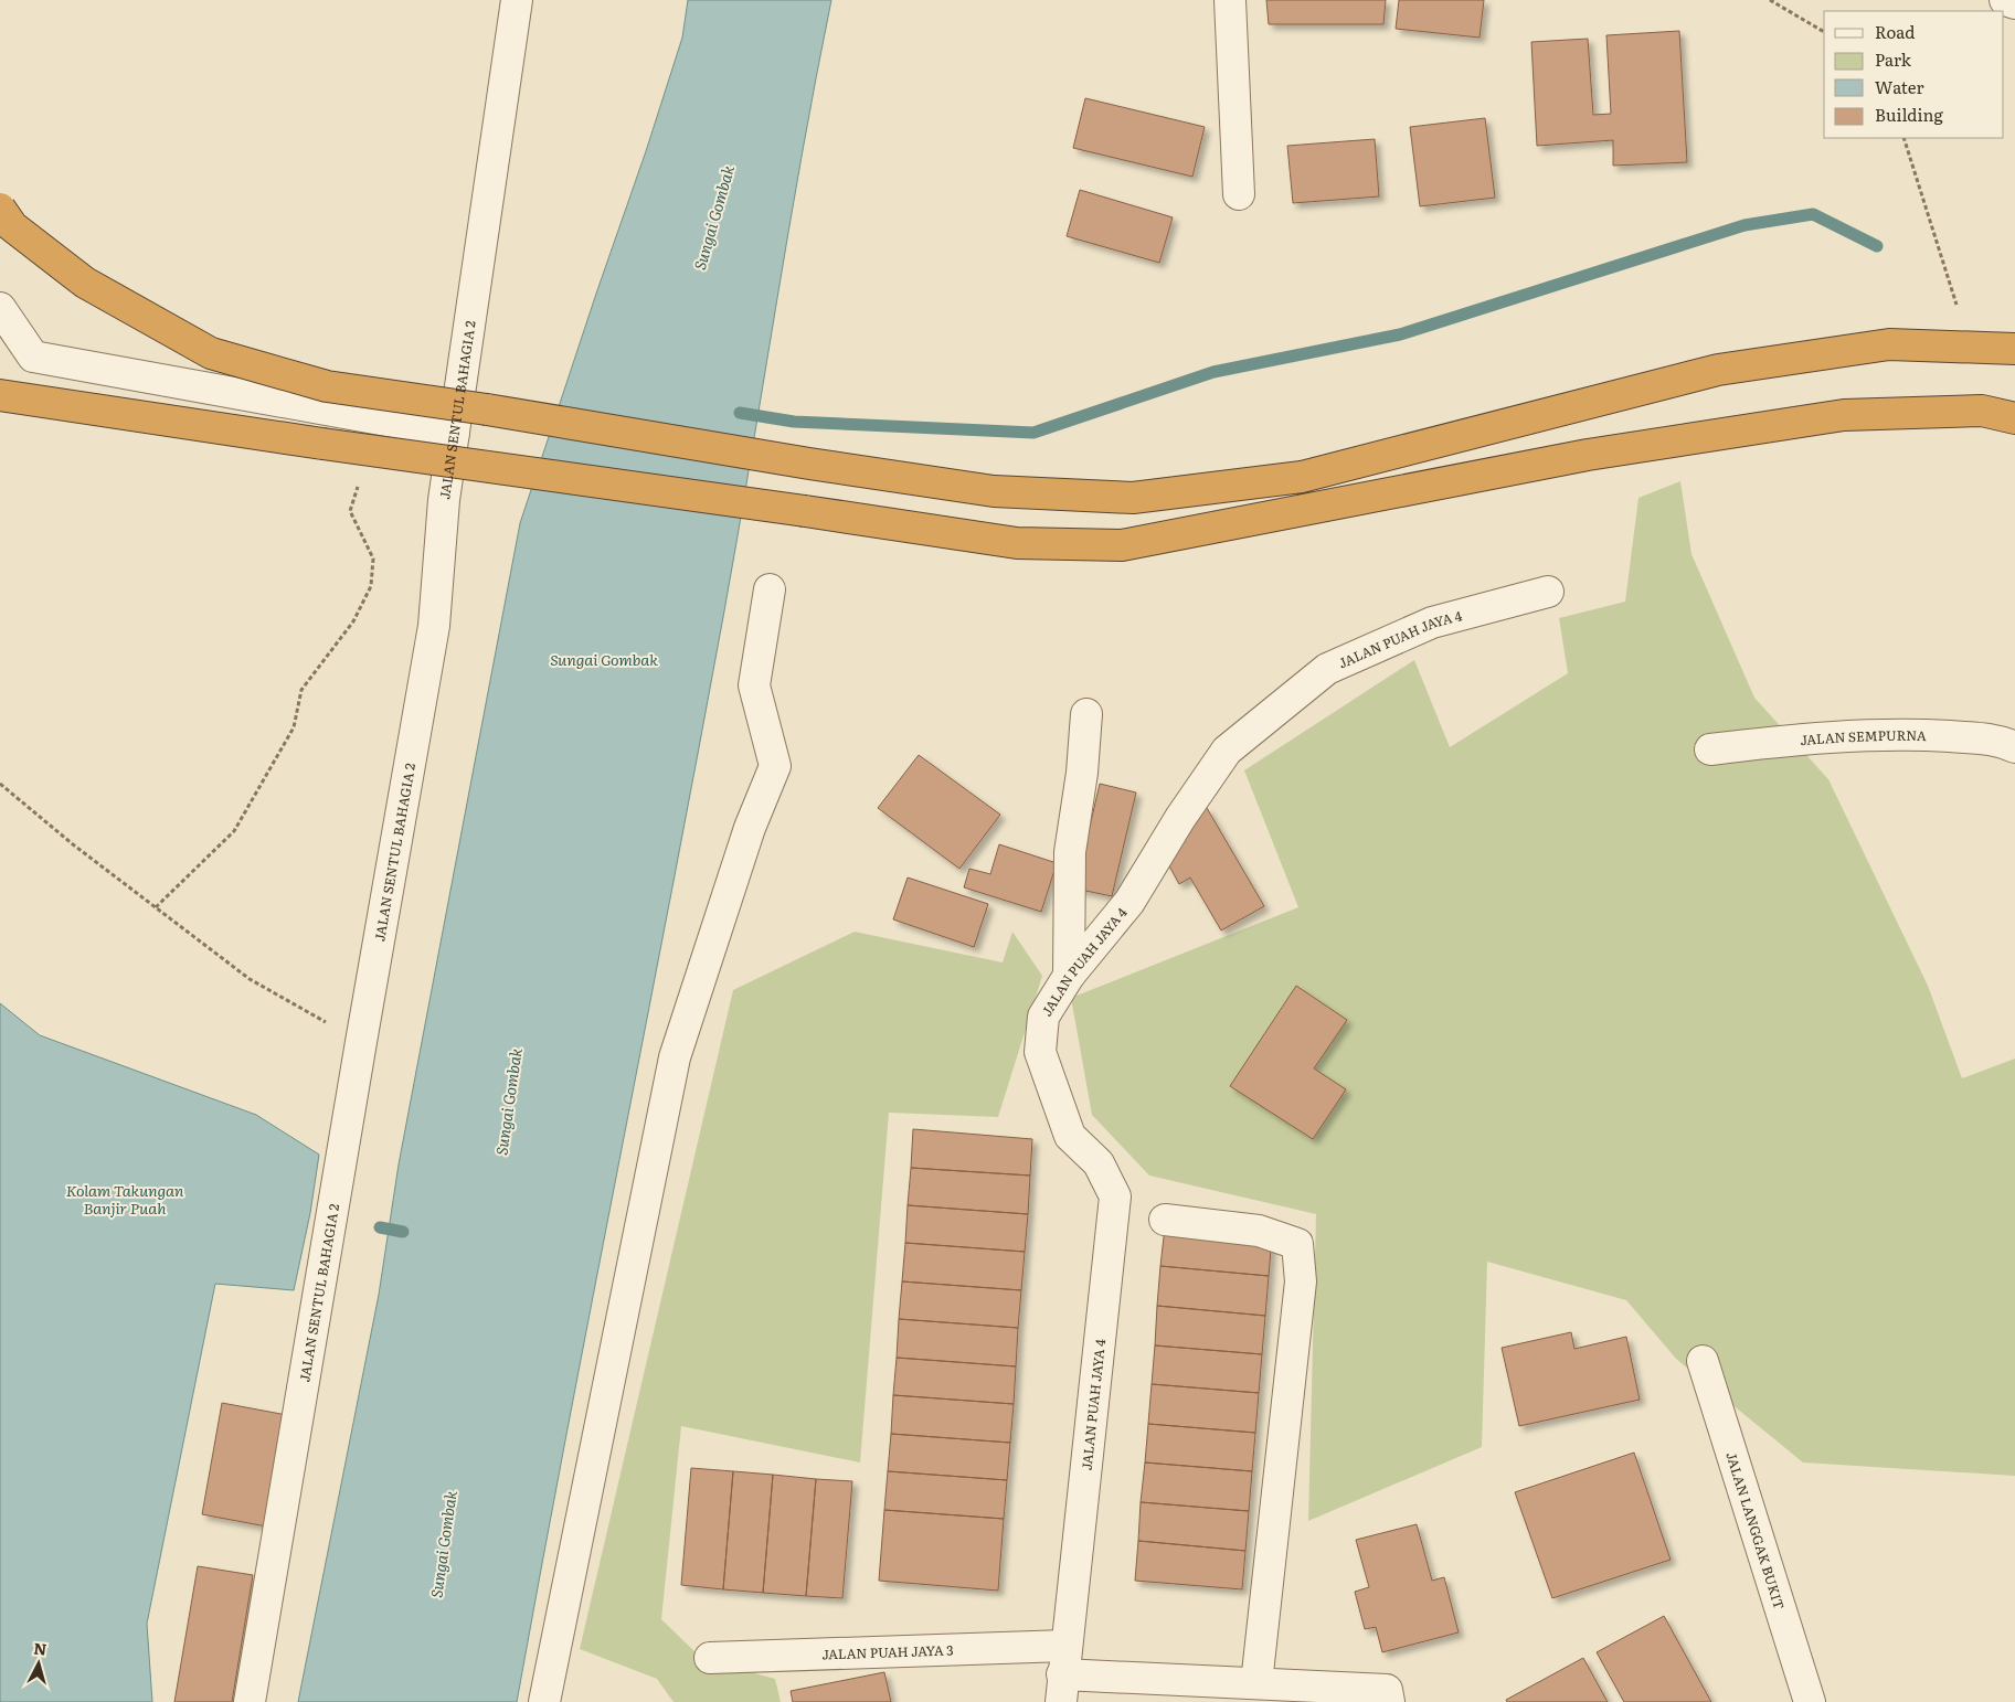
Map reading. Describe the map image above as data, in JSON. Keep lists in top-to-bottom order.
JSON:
{
  "streets": {
    "street": [
      "JALAN SENTUL BAHAGIA 2",
      "JALAN PUAH JAYA 4",
      "JALAN SEMPURNA",
      "JALAN LANGGAK BUKIT",
      "JALAN PUAH JAYA 3"
    ]
  },
  "crossings": [
    ["JALAN PUAH JAYA 4", "JALAN PUAH JAYA 3"]
  ],
  "water": ["Sungai Gombak", "Kolam Takungan Banjir Puah"],
  "legend": [
    "Road",
    "Park",
    "Water",
    "Building"
  ],
  "north": "top"
}
